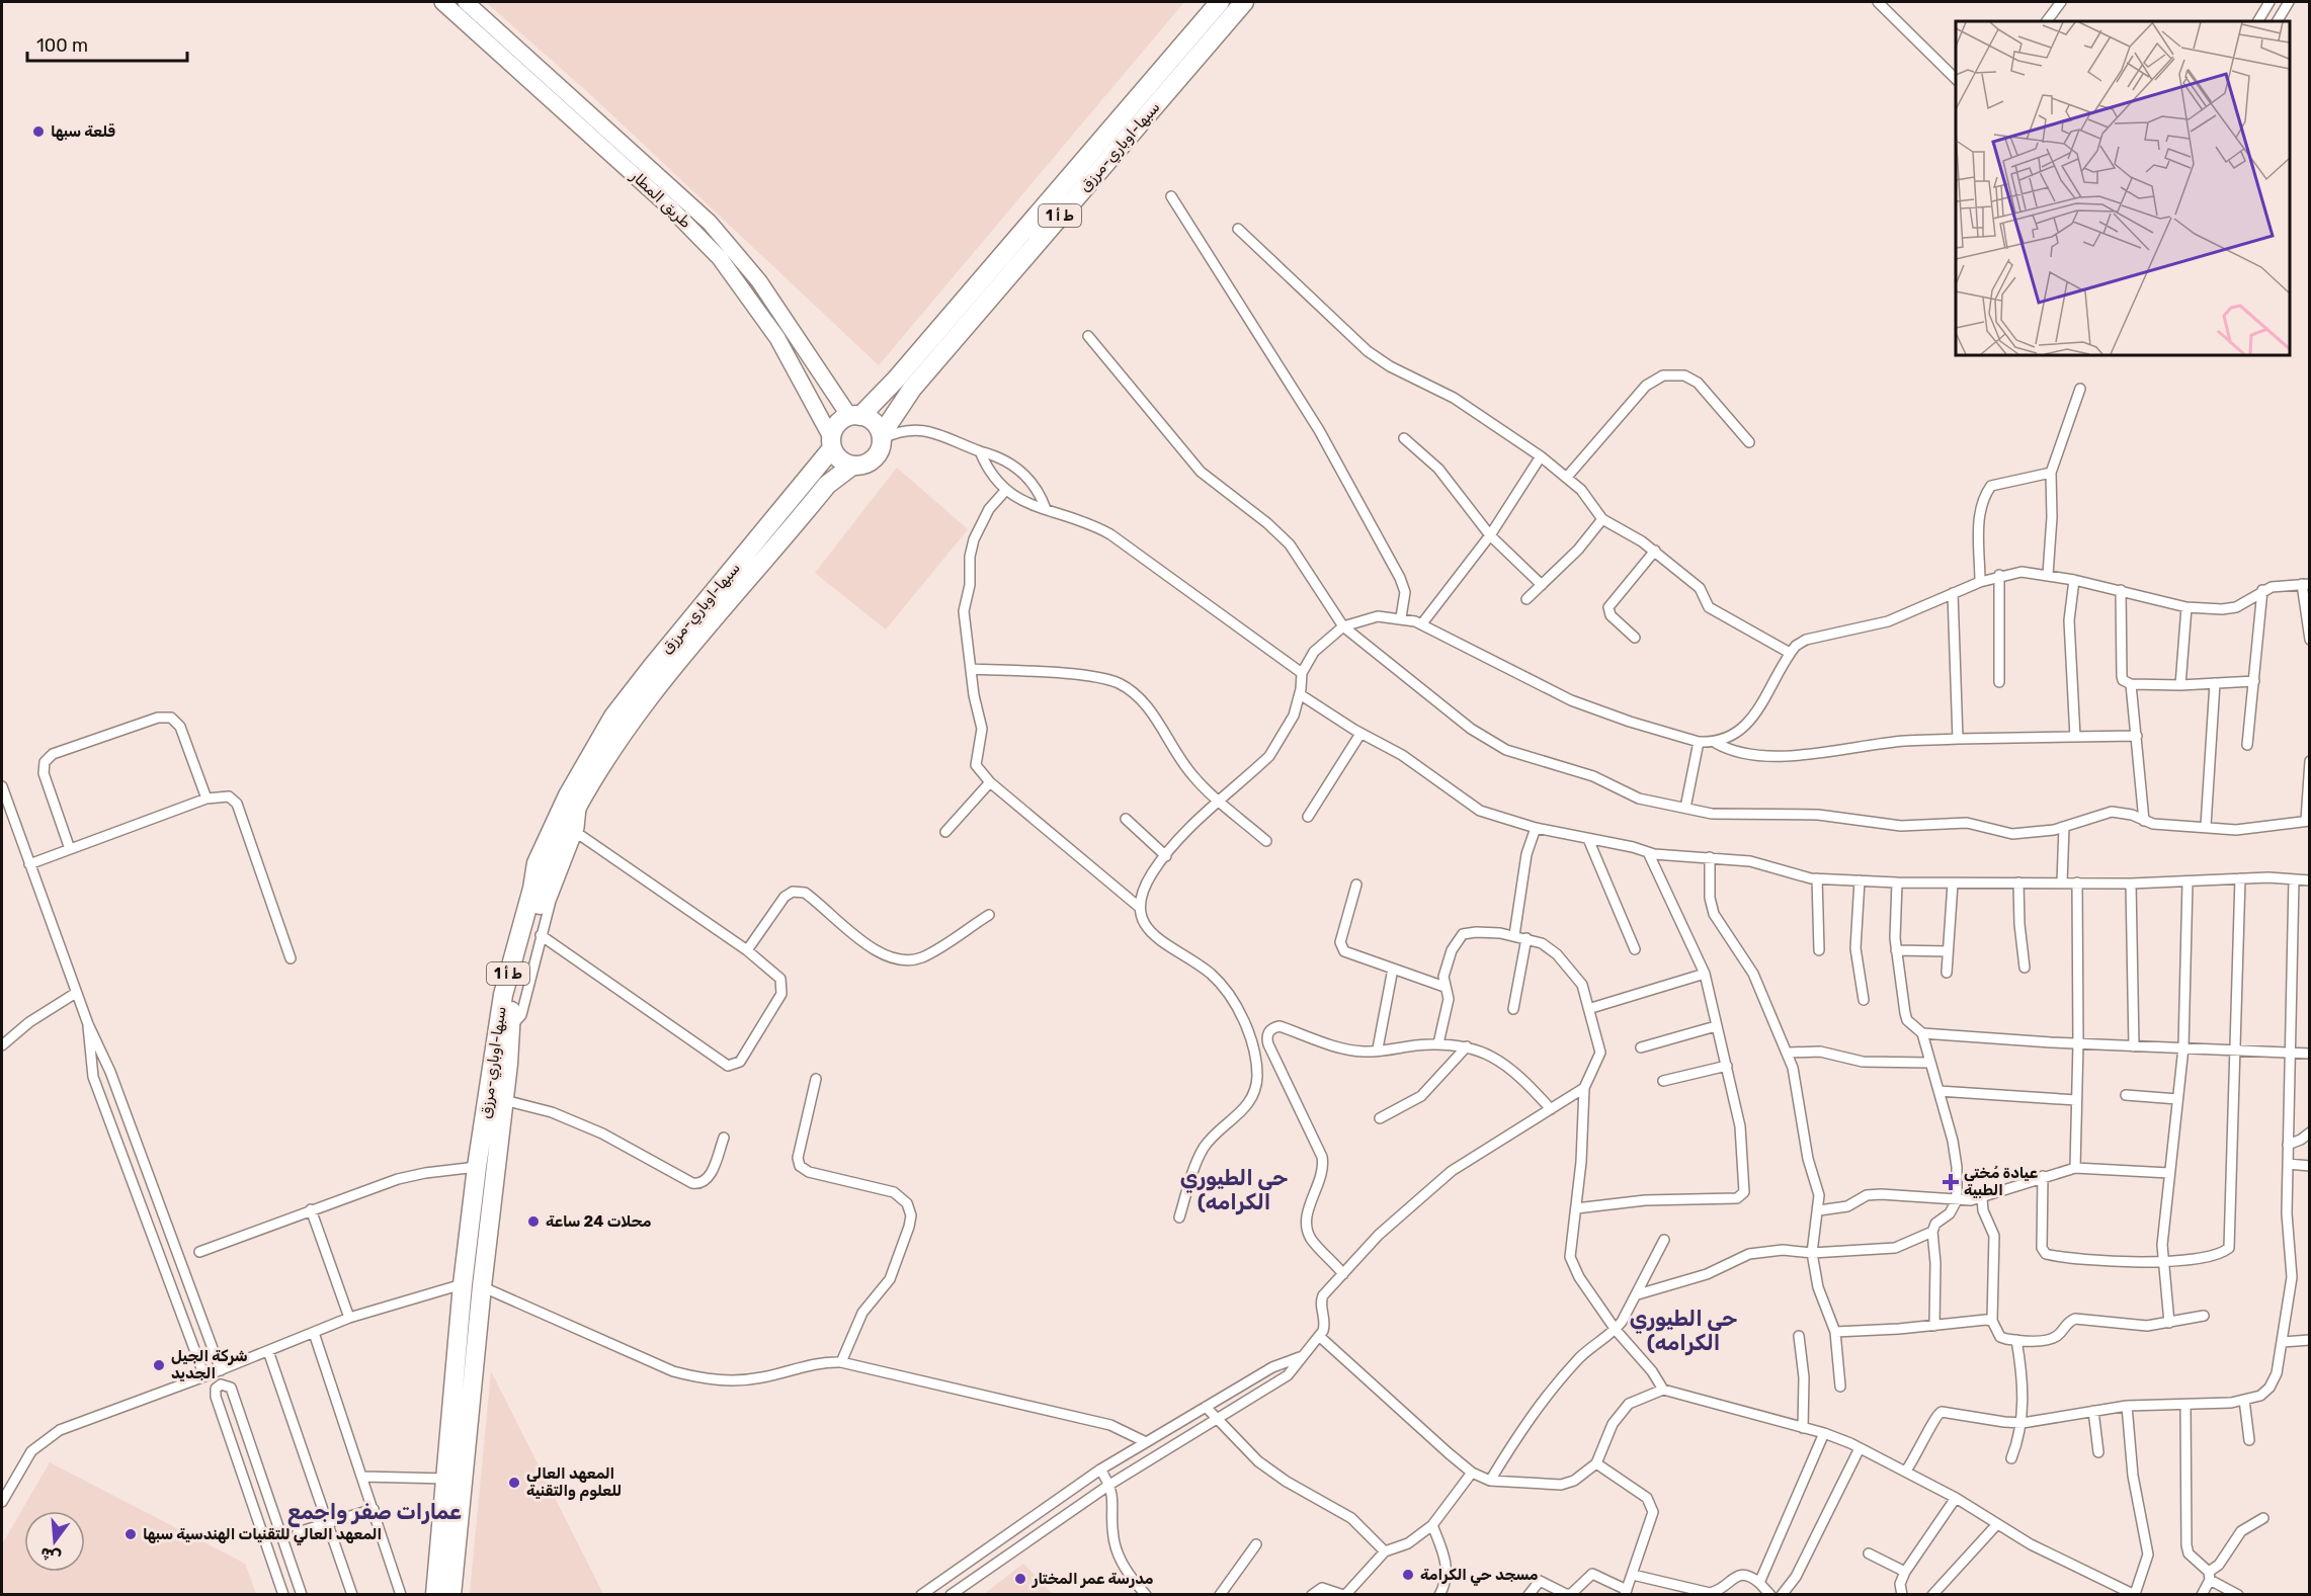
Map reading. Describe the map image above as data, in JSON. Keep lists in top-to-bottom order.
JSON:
{
  "streets": {
    "highway": ["سبها-اوباري-مرزق", "ط أ 1"],
    "main road": ["طريق المطار"]
  },
  "crossings": [
    ["سبها-اوباري-مرزق", "طريق المطار"]
  ],
  "districts": ["حي الطيوري (الكرامه", "حي الطيوري (الكرامه", "عمارات صفر واجمع"],
  "places": {
    "other": [
      "قلعة سبها",
      "محلات 24 ساعة",
      "شركة الجيل الجديد",
      "المعهد العالي للعلوم والتقنية",
      "المعهد العالي للتقنيات الهندسية سبها",
      "مسجد حي الكرامة",
      "مدرسة عمر المختار"
    ],
    "health": ["عيادة مُختي الطبية"]
  },
  "scale_bar": "100 m",
  "north": "bottom"
}
